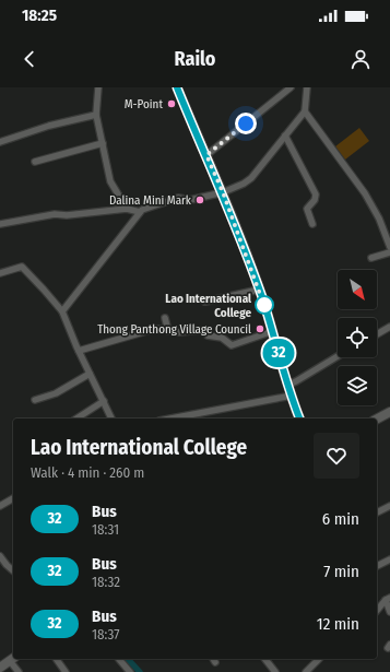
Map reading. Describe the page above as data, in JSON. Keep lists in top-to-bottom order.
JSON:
{
  "places": [
    "M-Point",
    "Dalina Mini Mark",
    "Lao International College",
    "Thong Panthong Village Council"
  ],
  "lines": ["bus line 32"],
  "north": "bottom right",
  "page": {
    "status": "18:25",
    "header": "Railo",
    "on_map": "32",
    "heading": ["Lao International College", "Walk · 4 min · 260 m"],
    "list": [
      {
        "mark": "32",
        "name": "Bus",
        "note": "18:31",
        "value": "6 min"
      },
      {
        "mark": "32",
        "name": "Bus",
        "note": "18:32",
        "value": "7 min"
      },
      {
        "mark": "32",
        "name": "Bus",
        "note": "18:37",
        "value": "12 min"
      }
    ]
  }
}
